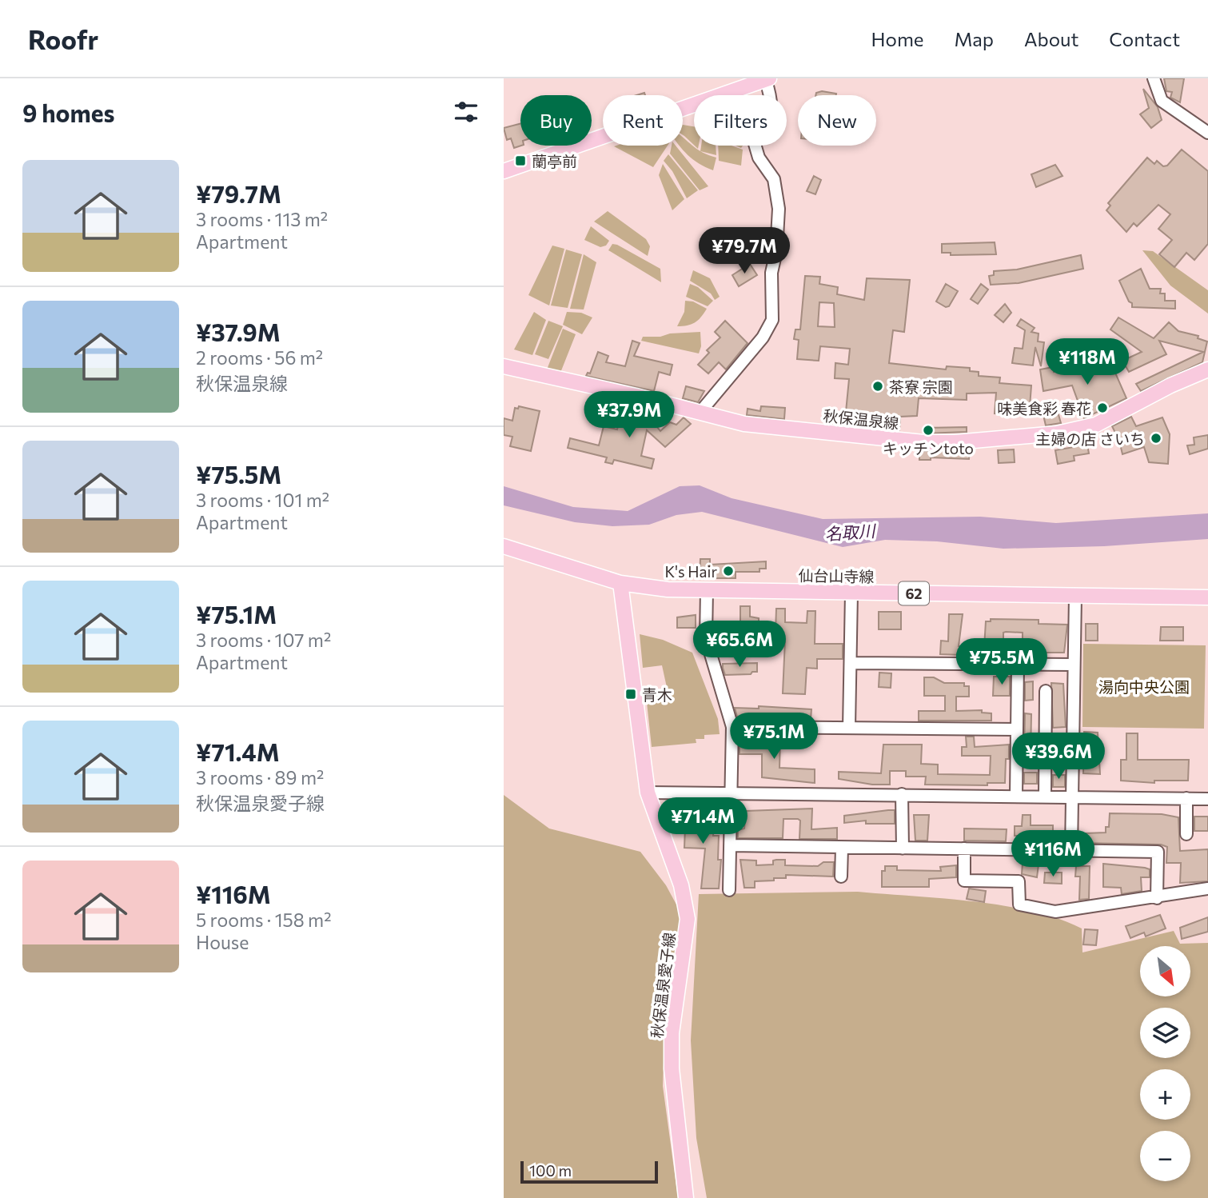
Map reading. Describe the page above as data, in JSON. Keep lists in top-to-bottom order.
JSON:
{
  "streets": {
    "main road": [
      "秋保温泉線",
      "仙台山寺線",
      "62",
      "秋保温泉愛子線"
    ]
  },
  "crossings": [
    ["仙台山寺線", "秋保温泉愛子線"]
  ],
  "water": ["名取川"],
  "parks": ["湯向中央公園"],
  "places": {
    "transit": ["蘭亭前", "青木"],
    "other": [
      "茶寮 宗園",
      "味美食彩 春花",
      "キッチンtoto",
      "主婦の店 さいち",
      "K's Hair"
    ]
  },
  "scale_bar": "100 m",
  "north": "bottom right",
  "page": {
    "header": "Roofr",
    "nav": [
      "Home",
      "Map",
      "About",
      "Contact"
    ],
    "heading": "9 homes",
    "chip": [
      "Buy",
      "Rent",
      "Filters",
      "New"
    ],
    "list": [
      {
        "name": "¥79.7M",
        "note": "3 rooms · 113 m² · Apartment"
      },
      {
        "name": "¥37.9M",
        "note": "2 rooms · 56 m² · 秋保温泉線"
      },
      {
        "name": "¥75.5M",
        "note": "3 rooms · 101 m² · Apartment"
      },
      {
        "name": "¥75.1M",
        "note": "3 rooms · 107 m² · Apartment"
      },
      {
        "name": "¥71.4M",
        "note": "3 rooms · 89 m² · 秋保温泉愛子線"
      },
      {
        "name": "¥116M",
        "note": "5 rooms · 158 m² · House"
      }
    ],
    "price": [
      "¥79.7M",
      "¥118M",
      "¥37.9M",
      "¥65.6M",
      "¥75.5M",
      "¥75.1M",
      "¥39.6M",
      "¥71.4M",
      "¥116M"
    ],
    "map_buttons": ["+", "−"],
    "scale": "100 m"
  }
}
